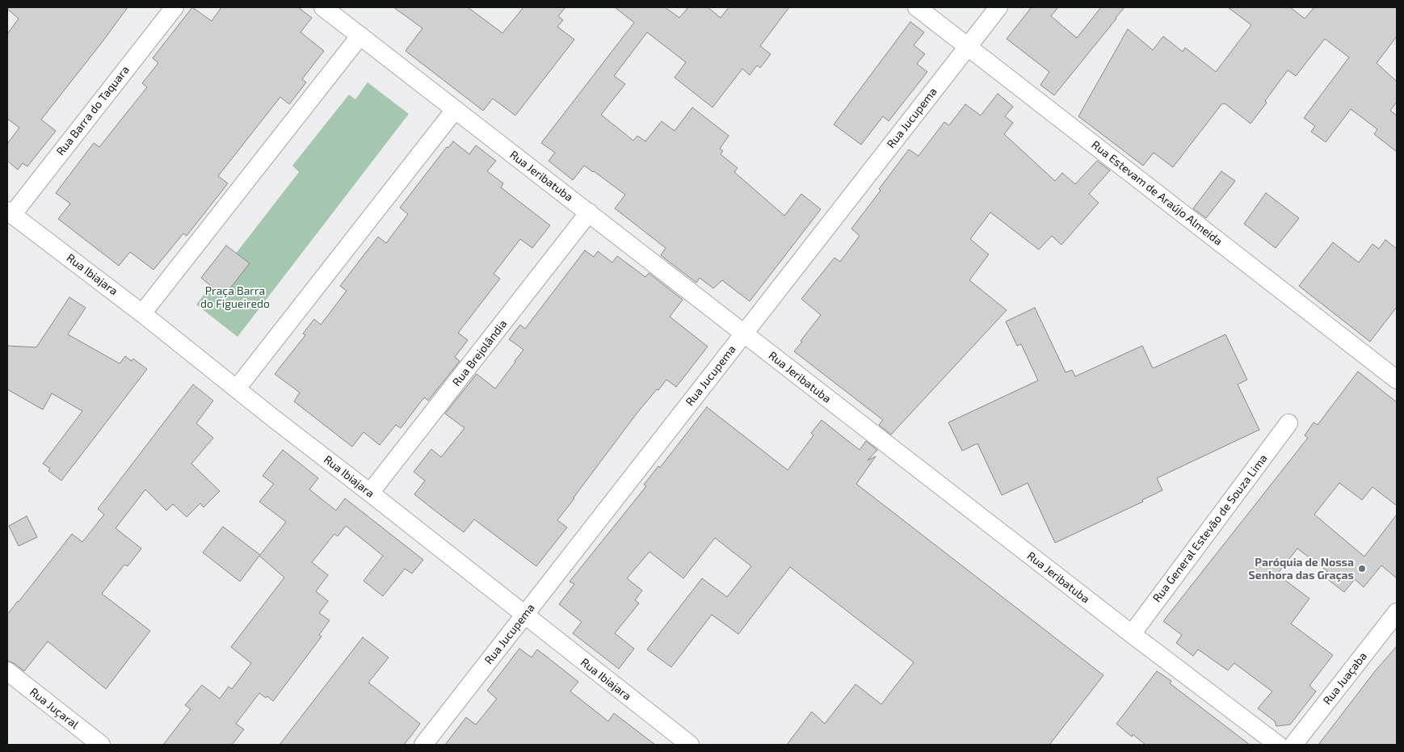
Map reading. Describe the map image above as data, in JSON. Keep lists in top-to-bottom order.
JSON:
{
  "streets": {
    "street": [
      "Rua Barra do Taquara",
      "Rua Jucupema",
      "Rua Jeribatuba",
      "Rua Estevam de Araújo Almeida",
      "Rua Ibiajara",
      "Rua Brejolândia",
      "Rua General Estevão de Souza Lima",
      "Rua Juaçaba",
      "Rua Juçaral"
    ]
  },
  "crossings": [
    ["Rua Barra do Taquara", "Rua Ibiajara"],
    ["Rua Jucupema", "Rua Jeribatuba"],
    ["Rua Jucupema", "Rua Estevam de Araújo Almeida"],
    ["Rua Jucupema", "Rua Ibiajara"],
    ["Rua Jeribatuba", "Rua Brejolândia"],
    ["Rua Jeribatuba", "Rua General Estevão de Souza Lima"],
    ["Rua Ibiajara", "Rua Brejolândia"]
  ],
  "parks": ["Praça Barra do Figueiredo"],
  "places": ["Paróquia de Nossa Senhora das Graças"]
}
